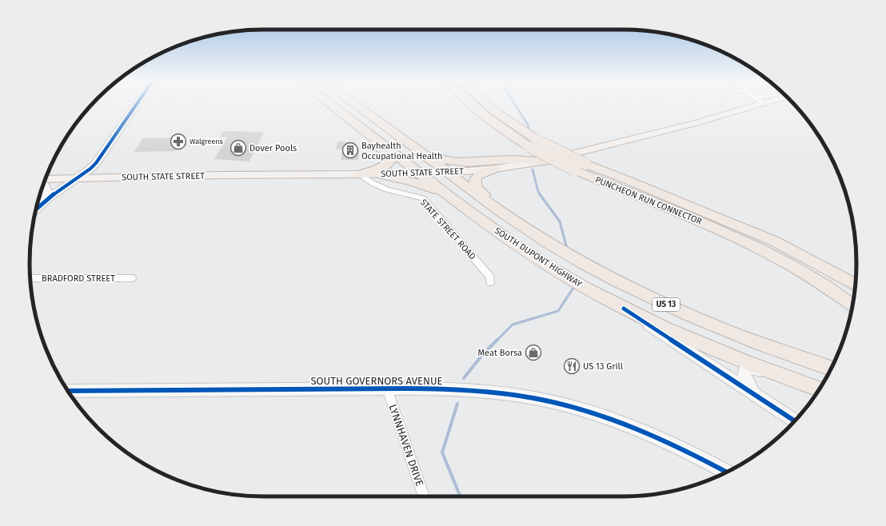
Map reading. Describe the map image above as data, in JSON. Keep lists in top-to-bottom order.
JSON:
{
  "streets": {
    "highway": ["PUNCHEON RUN CONNECTOR", "SOUTH DUPONT HIGHWAY", "US 13"],
    "main road": ["SOUTH STATE STREET", "SOUTH GOVERNORS AVENUE"],
    "street": ["STATE STREET ROAD", "BRADFORD STREET", "LYNNHAVEN DRIVE"]
  },
  "crossings": [
    ["SOUTH STATE STREET", "STATE STREET ROAD"],
    ["SOUTH STATE STREET", "SOUTH DUPONT HIGHWAY"],
    ["SOUTH GOVERNORS AVENUE", "LYNNHAVEN DRIVE"]
  ],
  "places": {
    "pharmacy": ["Walgreens"],
    "shop": ["Dover Pools", "Meat Borsa"],
    "building": ["Bayhealth Occupational Health"],
    "restaurant": ["US 13 Grill"]
  }
}
